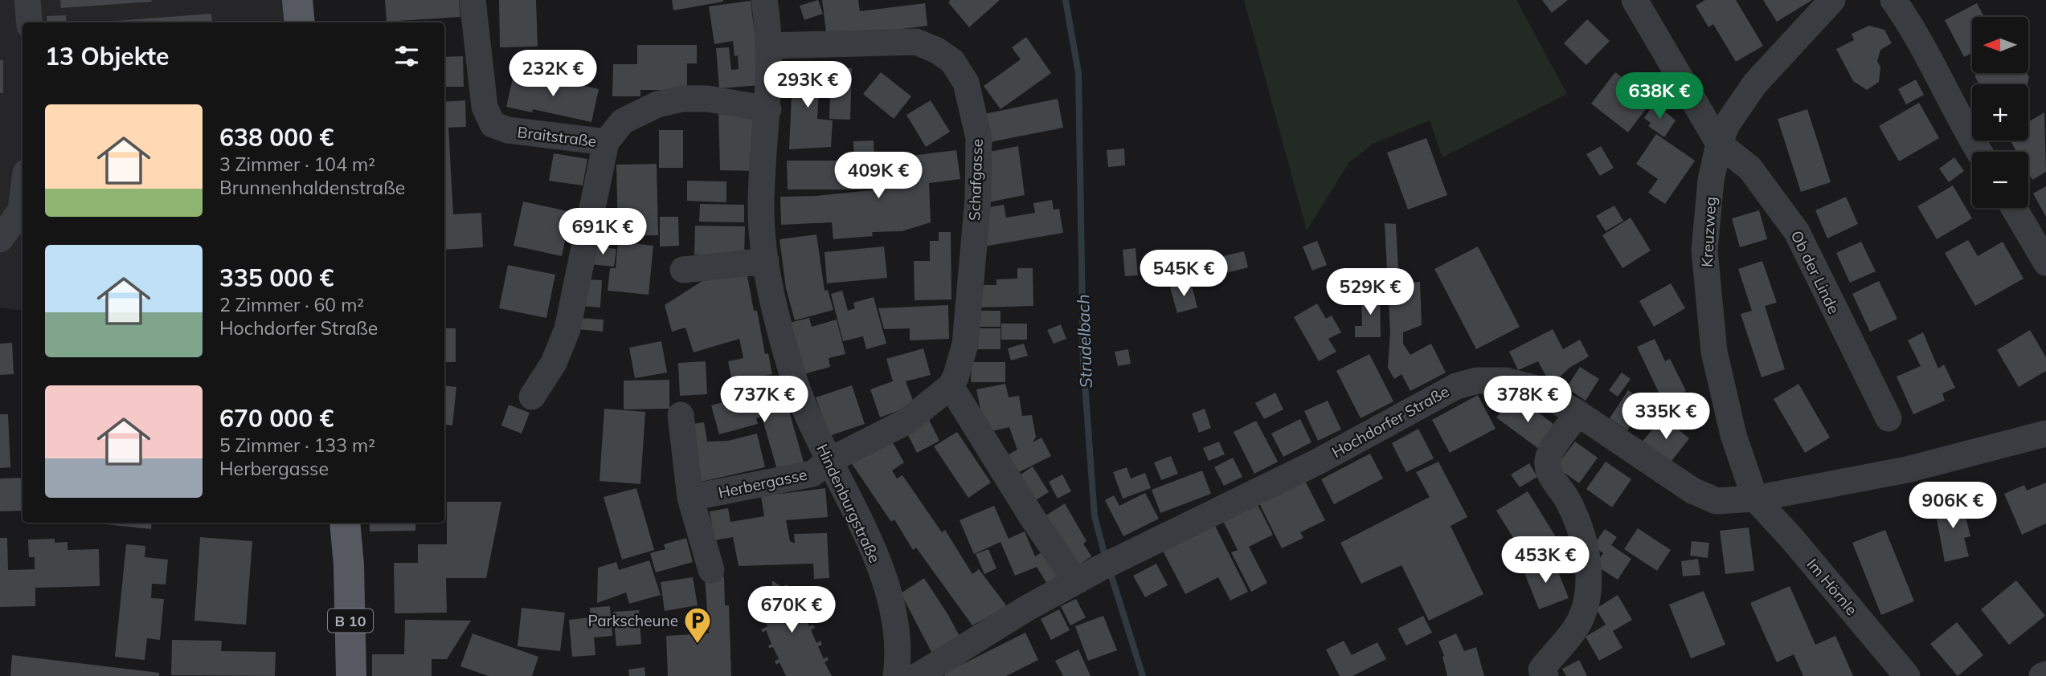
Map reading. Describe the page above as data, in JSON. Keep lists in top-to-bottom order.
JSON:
{
  "streets": {
    "main road": ["B 10"],
    "street": [
      "Braitstraße",
      "Schafgasse",
      "Kreuzweg",
      "Ob der Linde",
      "Hochdorfer Straße",
      "Herbergasse",
      "Hindenburgstraße",
      "Im Hörnle"
    ]
  },
  "crossings": [
    ["Braitstraße", "Hindenburgstraße"],
    ["Schafgasse", "Hindenburgstraße"],
    ["Kreuzweg", "Ob der Linde"],
    ["Kreuzweg", "Hochdorfer Straße"],
    ["Kreuzweg", "Im Hörnle"],
    ["Hochdorfer Straße", "Im Hörnle"],
    ["Herbergasse", "Hindenburgstraße"]
  ],
  "water": ["Strudelbach"],
  "places": {
    "parking": ["Parkscheune"]
  },
  "north": "left",
  "page": {
    "map_buttons": ["+", "−"],
    "heading": "13 Objekte",
    "price": [
      "232K €",
      "293K €",
      "638K €",
      "409K €",
      "691K €",
      "545K €",
      "529K €",
      "737K €",
      "378K €",
      "335K €",
      "906K €",
      "453K €",
      "670K €"
    ],
    "list": [
      {
        "name": "638 000 €",
        "note": "3 Zimmer · 104 m² · Brunnenhaldenstraße"
      },
      {
        "name": "335 000 €",
        "note": "2 Zimmer · 60 m² · Hochdorfer Straße"
      },
      {
        "name": "670 000 €",
        "note": "5 Zimmer · 133 m² · Herbergasse"
      }
    ]
  }
}
